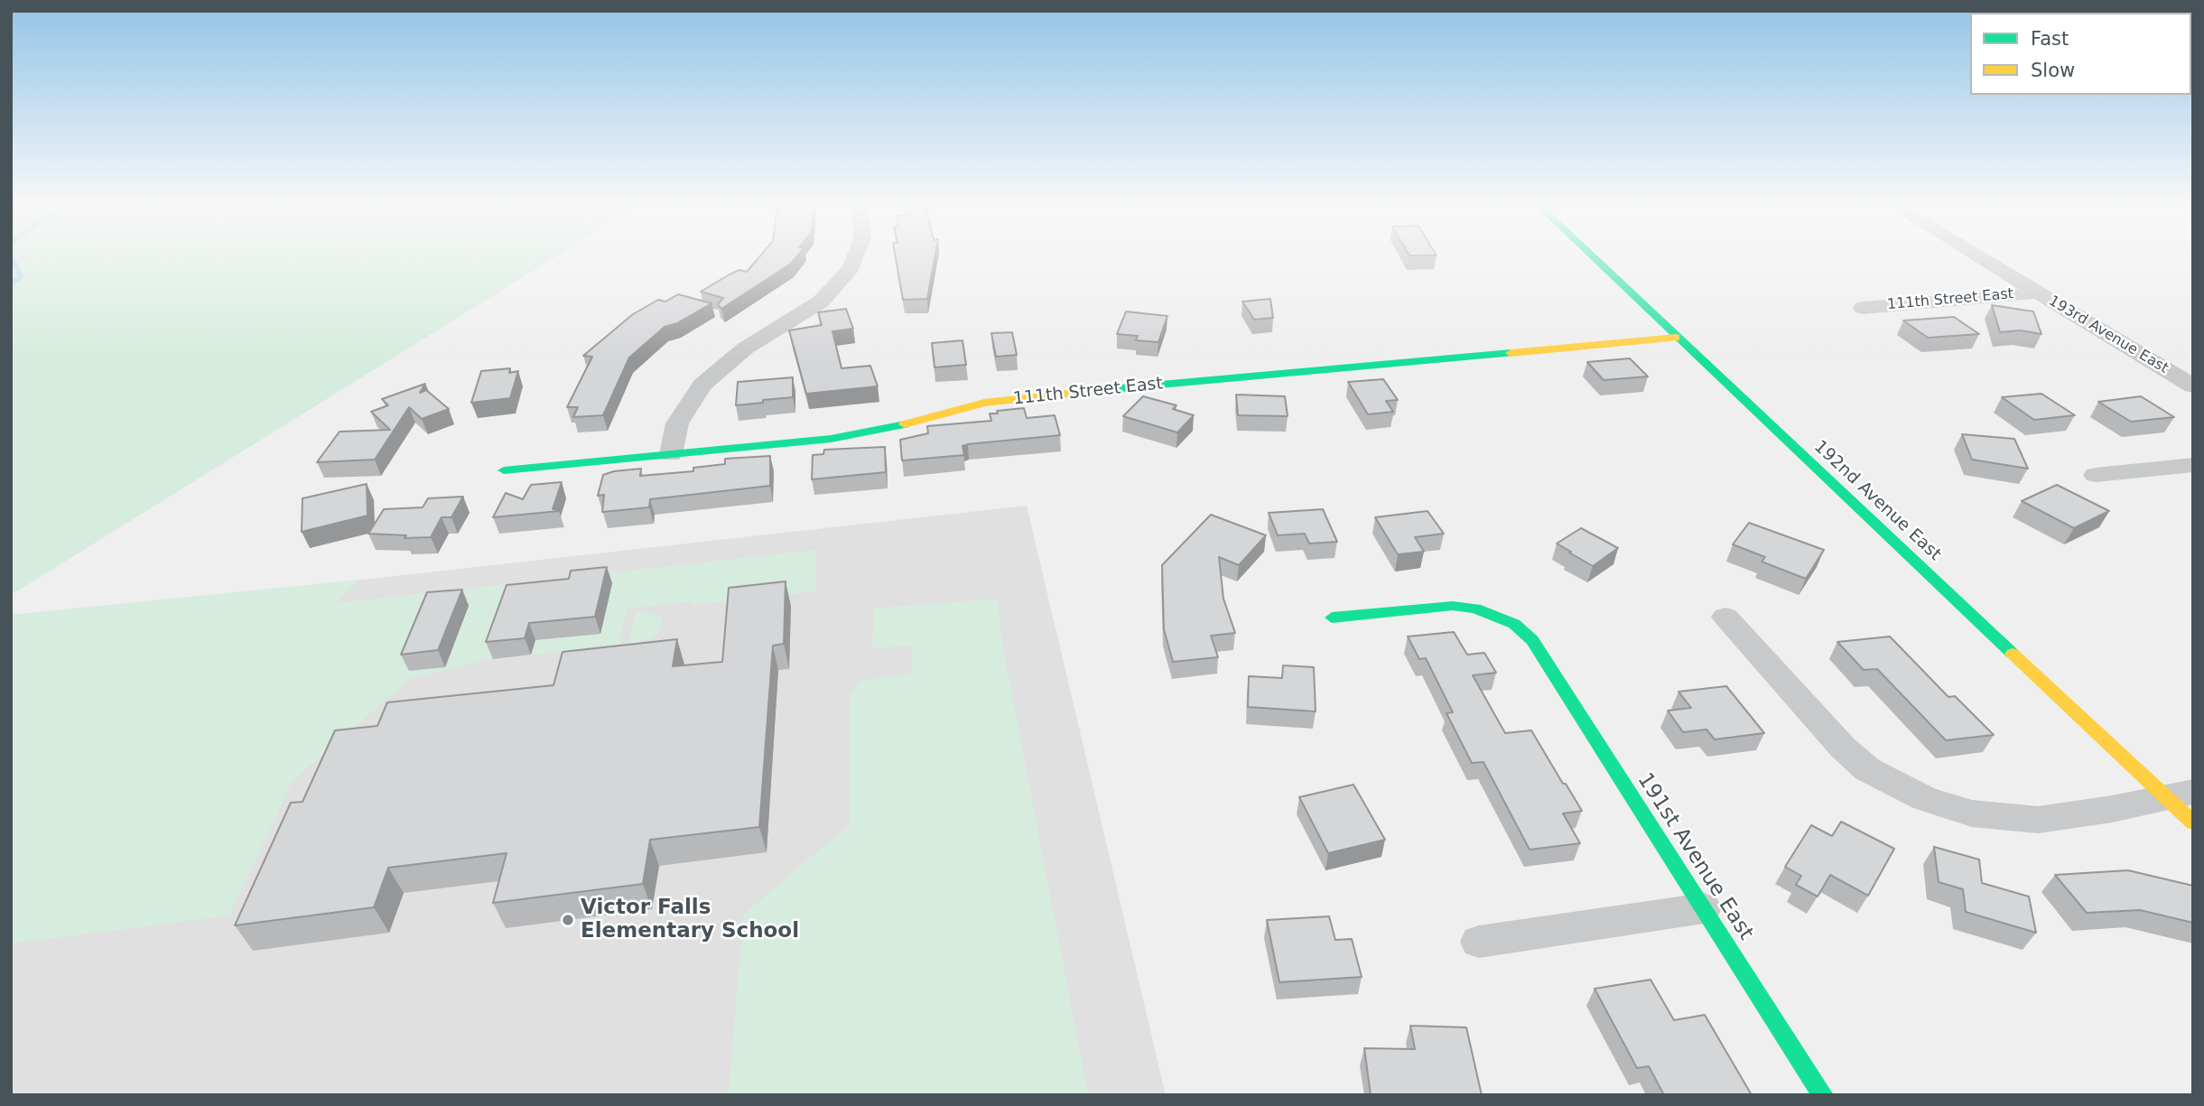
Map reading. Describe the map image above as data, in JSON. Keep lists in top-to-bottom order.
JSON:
{
  "streets": {
    "street": [
      "111th Street East",
      "193rd Avenue East",
      "192nd Avenue East",
      "191st Avenue East"
    ]
  },
  "crossings": [
    ["111th Street East", "193rd Avenue East"],
    ["111th Street East", "192nd Avenue East"]
  ],
  "places": ["Victor Falls Elementary School"],
  "legend": ["Fast", "Slow"]
}
